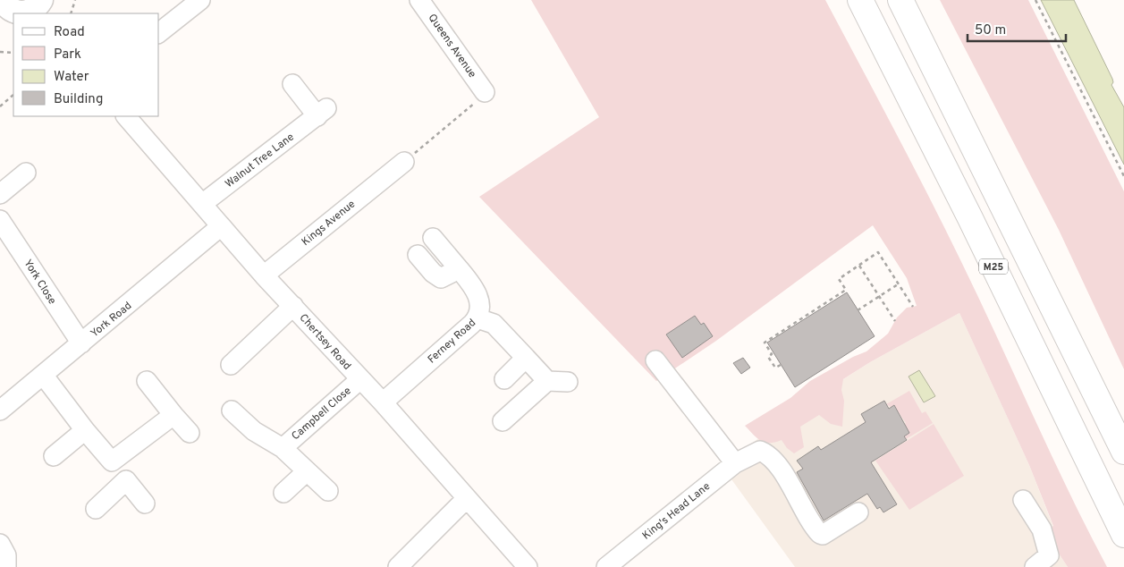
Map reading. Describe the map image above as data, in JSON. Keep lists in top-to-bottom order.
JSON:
{
  "streets": {
    "highway": ["M25"],
    "street": [
      "Queens Avenue",
      "Walnut Tree Lane",
      "Kings Avenue",
      "York Close",
      "York Road",
      "Ferney Road",
      "Chertsey Road",
      "Campbell Close",
      "King's Head Lane"
    ]
  },
  "crossings": [
    ["Walnut Tree Lane", "Chertsey Road"],
    ["Kings Avenue", "Chertsey Road"],
    ["York Close", "York Road"],
    ["York Road", "Chertsey Road"],
    ["Ferney Road", "Chertsey Road"],
    ["Chertsey Road", "Campbell Close"]
  ],
  "legend": [
    "Road",
    "Park",
    "Water",
    "Building"
  ],
  "scale_bar": "50 m"
}
